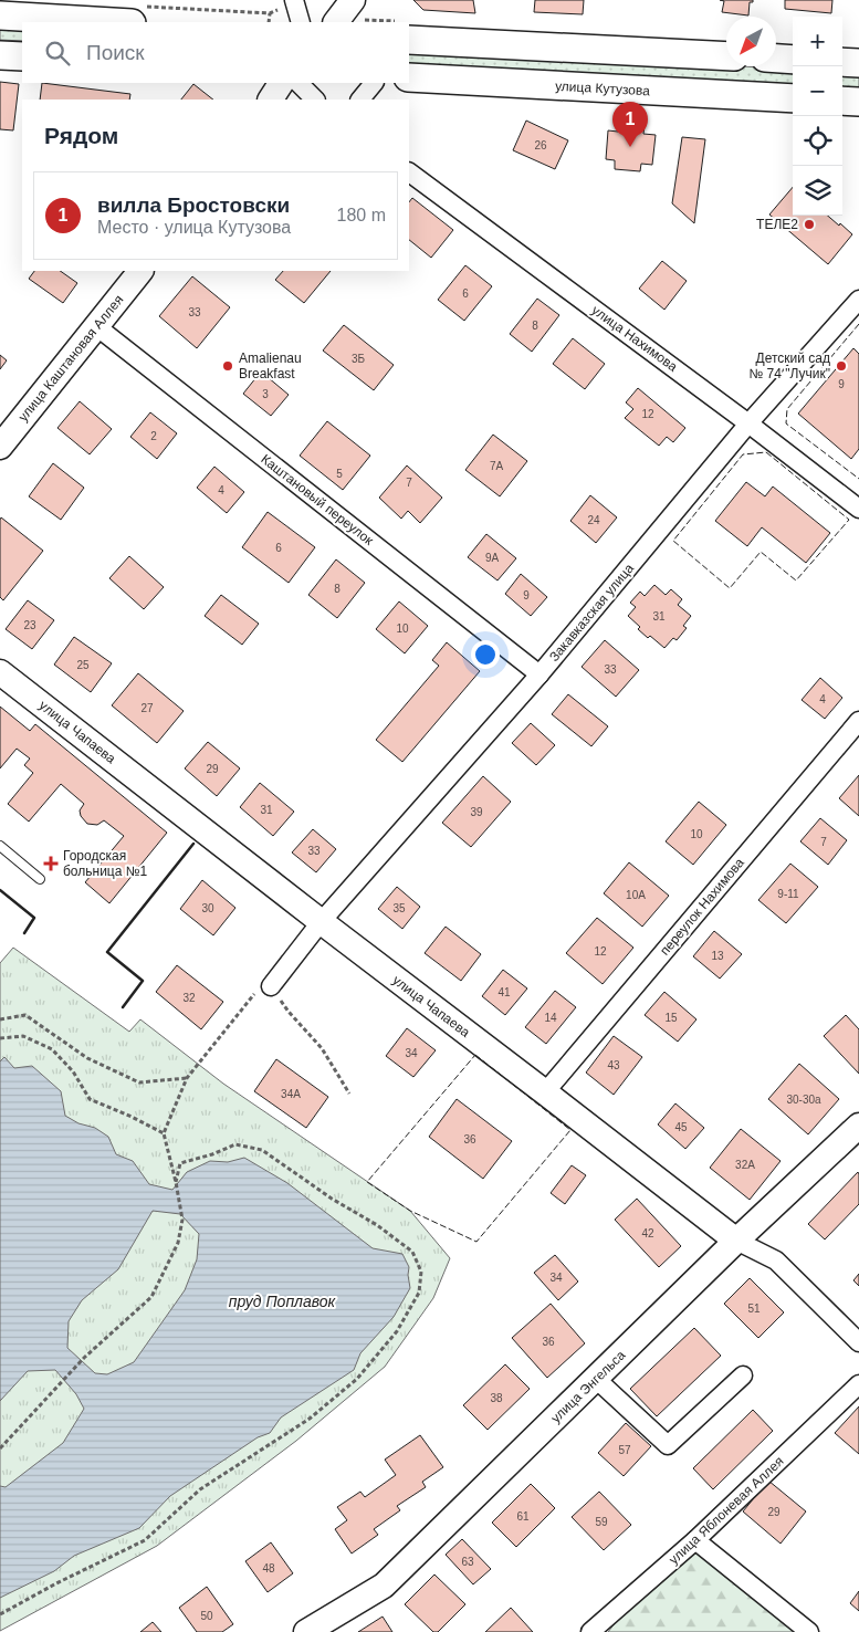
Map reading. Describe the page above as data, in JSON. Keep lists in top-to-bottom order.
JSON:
{
  "streets": {
    "main road": ["улица Кутузова"],
    "street": [
      "улица Нахимова",
      "улица Каштановая Аллея",
      "Каштановый переулок",
      "Закавказская улица",
      "улица Чапаева",
      "переулок Нахимова",
      "улица Энгельса",
      "улица Яблоневая Аллея"
    ]
  },
  "crossings": [
    ["улица Нахимова", "Закавказская улица"],
    ["улица Каштановая Аллея", "Каштановый переулок"],
    ["Каштановый переулок", "Закавказская улица"],
    ["Закавказская улица", "улица Чапаева"],
    ["улица Чапаева", "переулок Нахимова"],
    ["улица Чапаева", "улица Энгельса"]
  ],
  "water": ["пруд Поплавок"],
  "places": {
    "other": ["ТЕЛЕ2", "Amalienau Breakfast", "Детский сад № 74 \"Лучик\""],
    "health": ["Городская больница №1"]
  },
  "house_numbers": [
    "26",
    "6",
    "33",
    "8",
    "3Б",
    "9",
    "3",
    "12",
    "2",
    "7А",
    "5",
    "7",
    "4",
    "24",
    "6",
    "9А",
    "8",
    "9",
    "31",
    "23",
    "10",
    "25",
    "33",
    "4",
    "27",
    "29",
    "31",
    "39",
    "10",
    "7",
    "33",
    "9-11",
    "10А",
    "30",
    "35",
    "12",
    "13",
    "41",
    "32",
    "14",
    "15",
    "34",
    "43",
    "34А",
    "30-30а",
    "45",
    "36",
    "32А",
    "42",
    "34",
    "51",
    "36",
    "38",
    "57",
    "29",
    "61",
    "59",
    "63",
    "48",
    "50"
  ],
  "north": "bottom left",
  "page": {
    "map_buttons": ["+", "−"],
    "search": "Поиск",
    "heading": "Рядом",
    "pins": "1",
    "list": [
      {
        "mark": "1",
        "name": "вилла Бростовски",
        "note": "Место · улица Кутузова",
        "value": "180 m"
      }
    ]
  }
}
